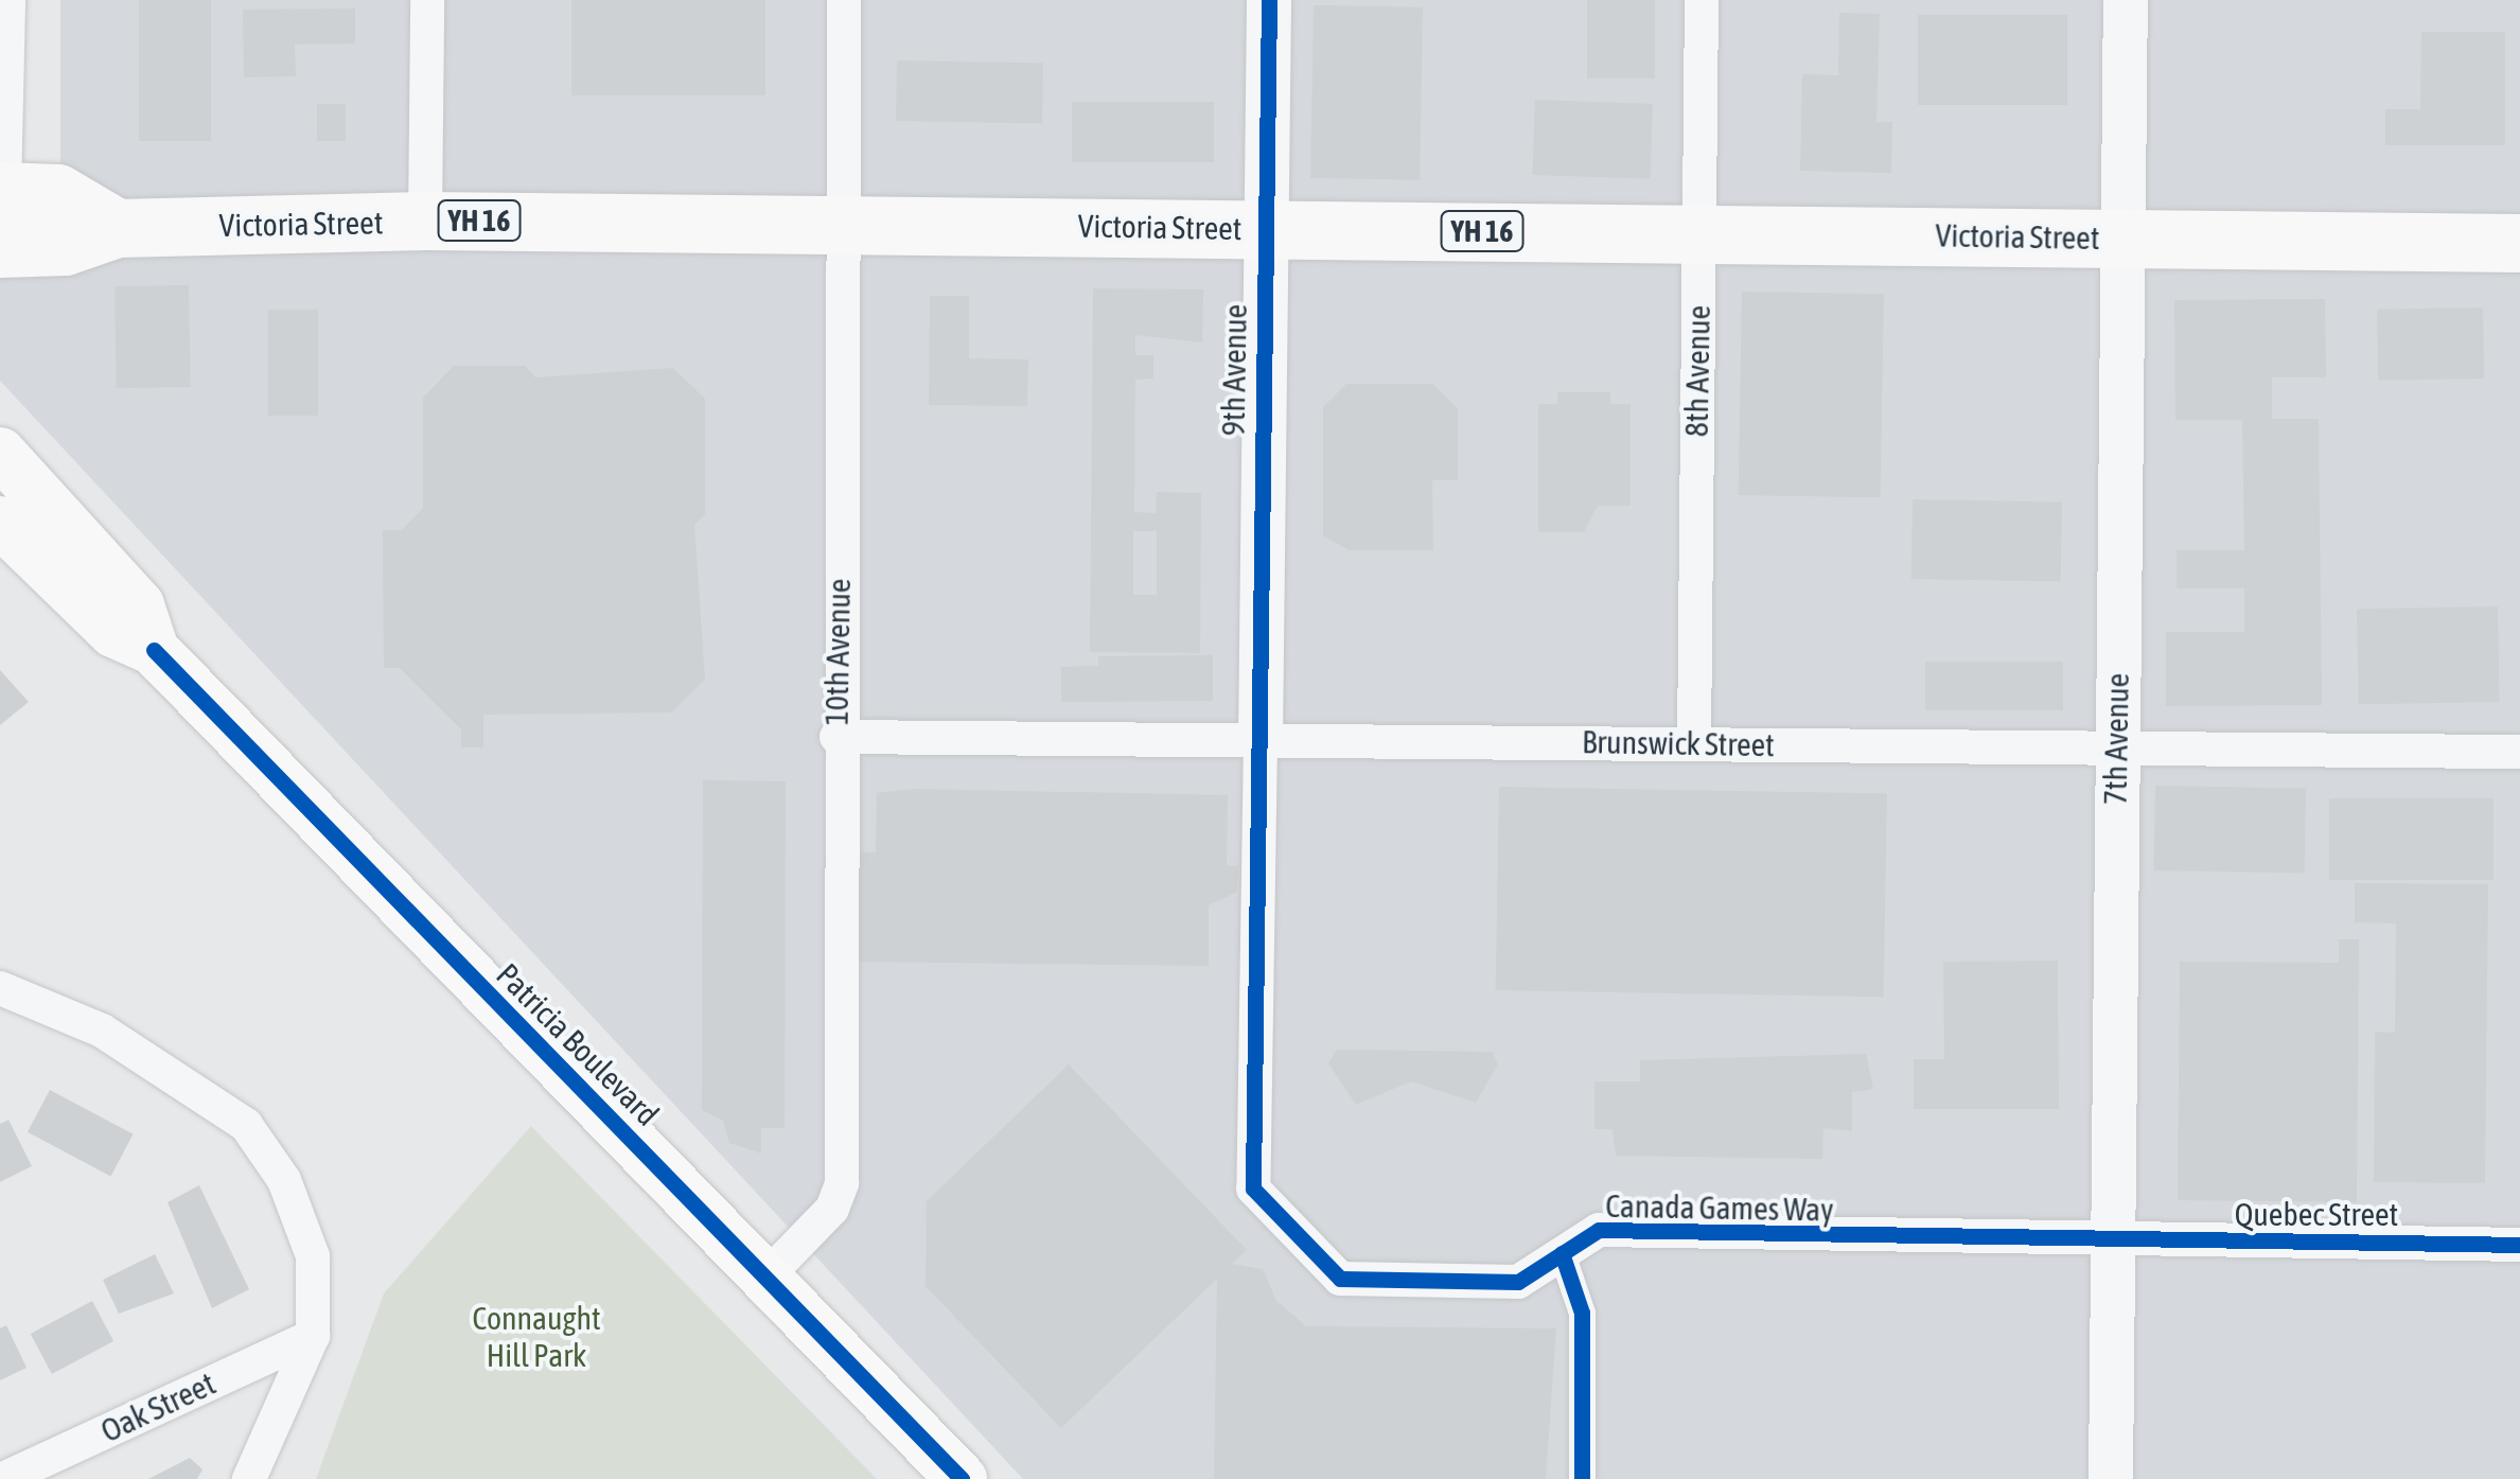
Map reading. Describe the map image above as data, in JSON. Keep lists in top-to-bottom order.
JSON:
{
  "streets": {
    "highway": ["YH 16", "Victoria Street"],
    "main road": ["Patricia Boulevard"],
    "street": [
      "9th Avenue",
      "8th Avenue",
      "10th Avenue",
      "7th Avenue",
      "Brunswick Street",
      "Canada Games Way",
      "Quebec Street",
      "Oak Street"
    ]
  },
  "crossings": [
    ["Victoria Street", "9th Avenue"],
    ["Victoria Street", "8th Avenue"],
    ["Victoria Street", "10th Avenue"],
    ["Victoria Street", "7th Avenue"],
    ["9th Avenue", "Brunswick Street"],
    ["9th Avenue", "Canada Games Way"],
    ["8th Avenue", "Brunswick Street"],
    ["10th Avenue", "Brunswick Street"],
    ["10th Avenue", "Patricia Boulevard"],
    ["7th Avenue", "Brunswick Street"],
    ["7th Avenue", "Canada Games Way"],
    ["7th Avenue", "Quebec Street"],
    ["Brunswick Street", "Canada Games Way"],
    ["Canada Games Way", "Quebec Street"]
  ],
  "parks": ["Connaught Hill Park"]
}
